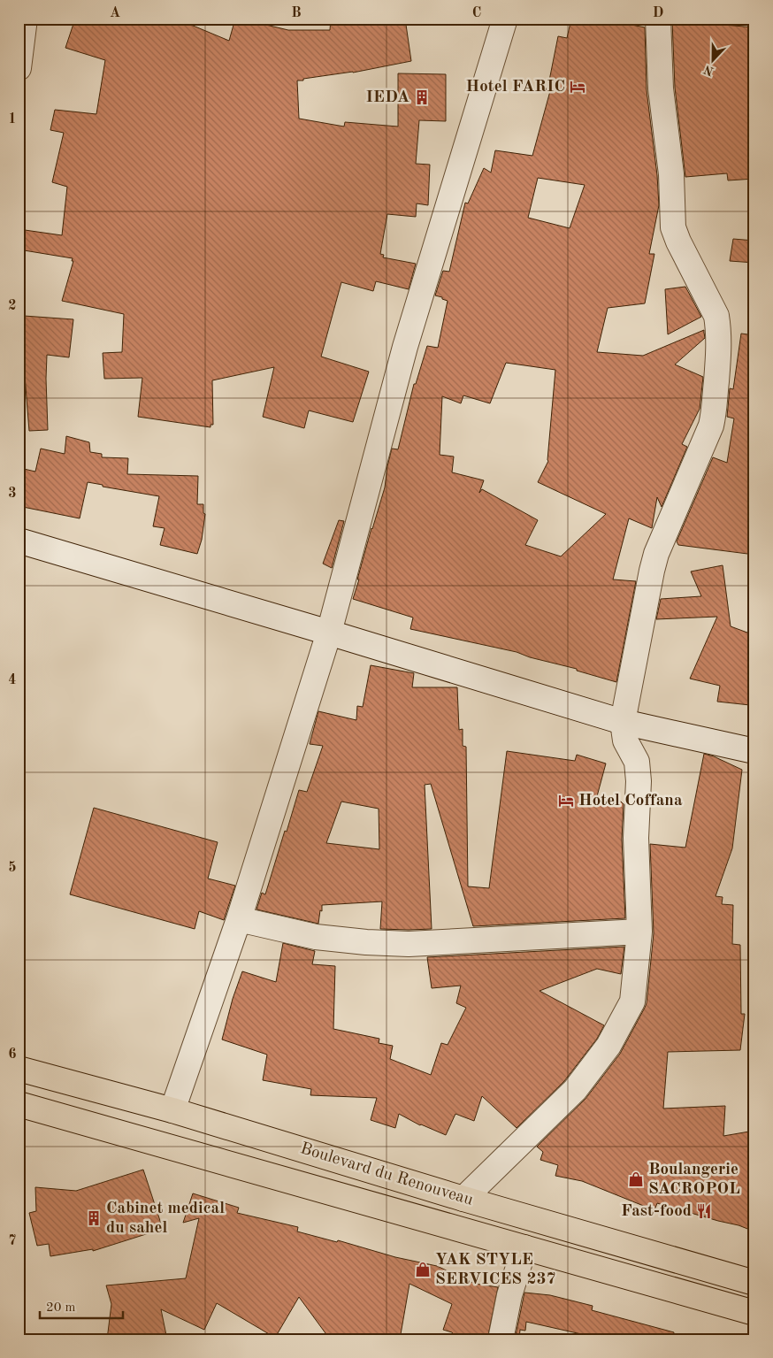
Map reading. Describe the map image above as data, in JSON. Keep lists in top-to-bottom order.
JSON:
{
  "streets": {
    "main road": ["Boulevard du Renouveau"]
  },
  "places": {
    "hotel": ["Hotel FARIC", "Hotel Coffana"],
    "building": ["IEDA", "Cabinet medical du sahel"],
    "shop": ["Boulangerie SACROPOL", "YAK STYLE SERVICES 237"],
    "restaurant": ["Fast-food"]
  },
  "scale_bar": "20 m",
  "north": "bottom",
  "grid": {
    "columns": [
      "A",
      "B",
      "C",
      "D"
    ],
    "rows": [
      "1",
      "2",
      "3",
      "4",
      "5",
      "6",
      "7"
    ]
  }
}
